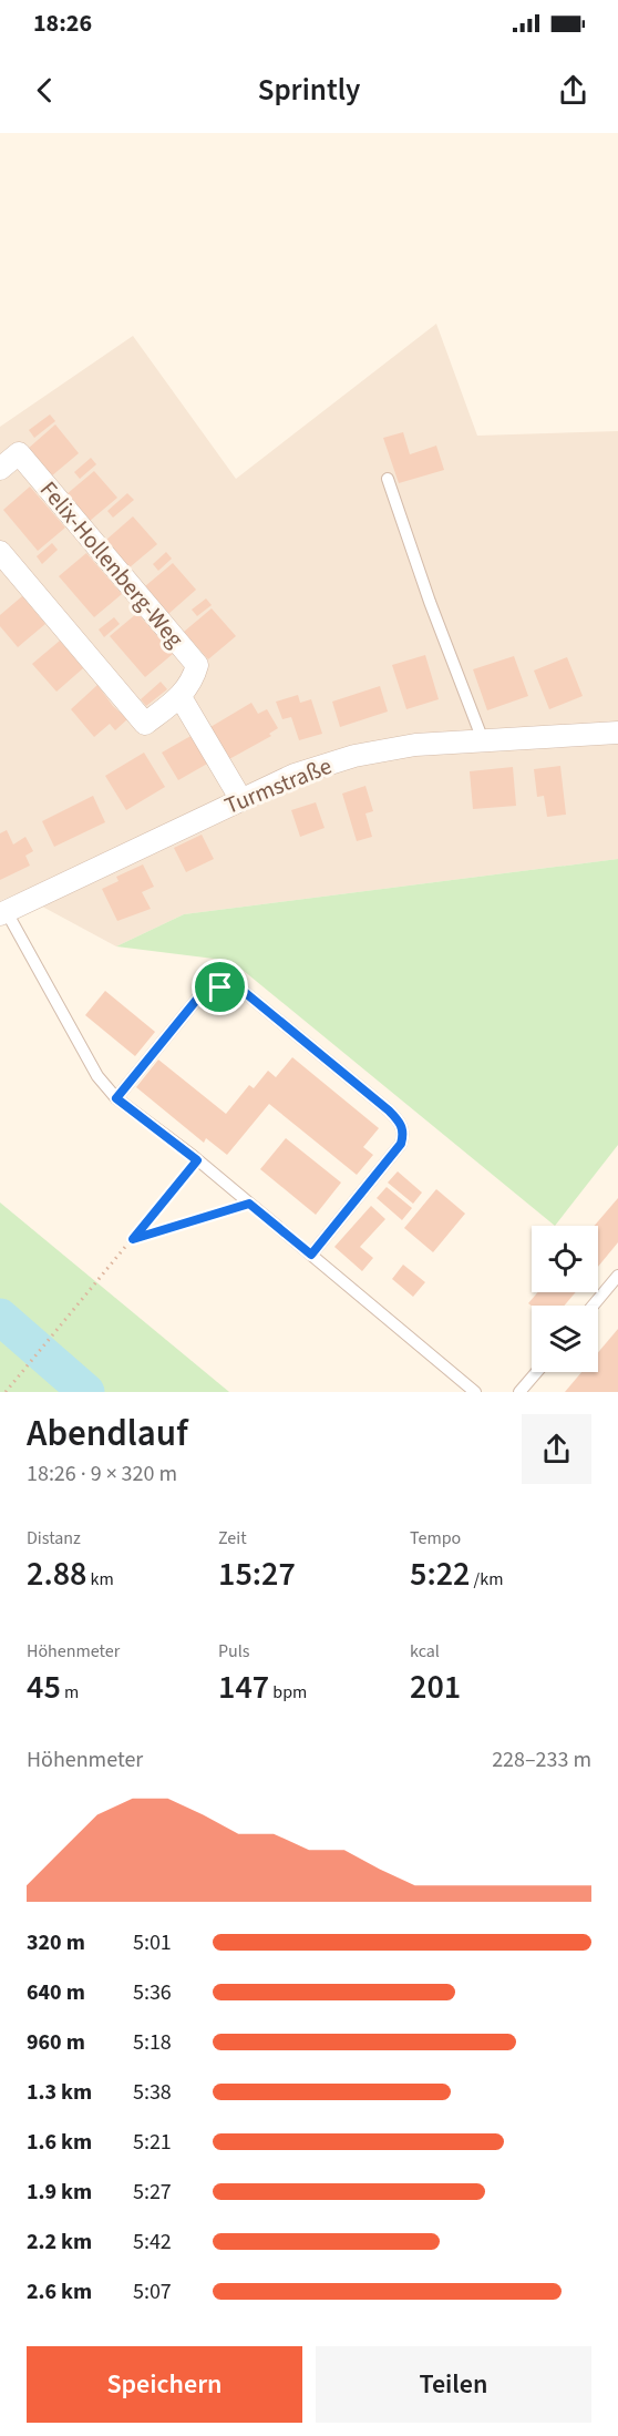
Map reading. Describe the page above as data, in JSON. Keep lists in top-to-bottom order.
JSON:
{
  "streets": {
    "street": ["Felix-Hollenberg-Weg", "Turmstraße"]
  },
  "page": {
    "status": "18:26",
    "header": "Sprintly",
    "heading": ["Abendlauf", "18:26 · 9 × 320 m"],
    "stats": [
      ["Distanz", "2.88 km"],
      ["Zeit", "15:27"],
      ["Tempo", "5:22 /km"],
      ["Höhenmeter", "45 m"],
      ["Puls", "147 bpm"],
      ["kcal", "201"]
    ],
    "chart": ["Höhenmeter", "228–233 m"],
    "list": [
      {
        "name": "320 m",
        "note": "5:01"
      },
      {
        "name": "640 m",
        "note": "5:36"
      },
      {
        "name": "960 m",
        "note": "5:18"
      },
      {
        "name": "1.3 km",
        "note": "5:38"
      },
      {
        "name": "1.6 km",
        "note": "5:21"
      },
      {
        "name": "1.9 km",
        "note": "5:27"
      },
      {
        "name": "2.2 km",
        "note": "5:42"
      },
      {
        "name": "2.6 km",
        "note": "5:07"
      }
    ],
    "buttons": ["Speichern", "Teilen"]
  }
}
